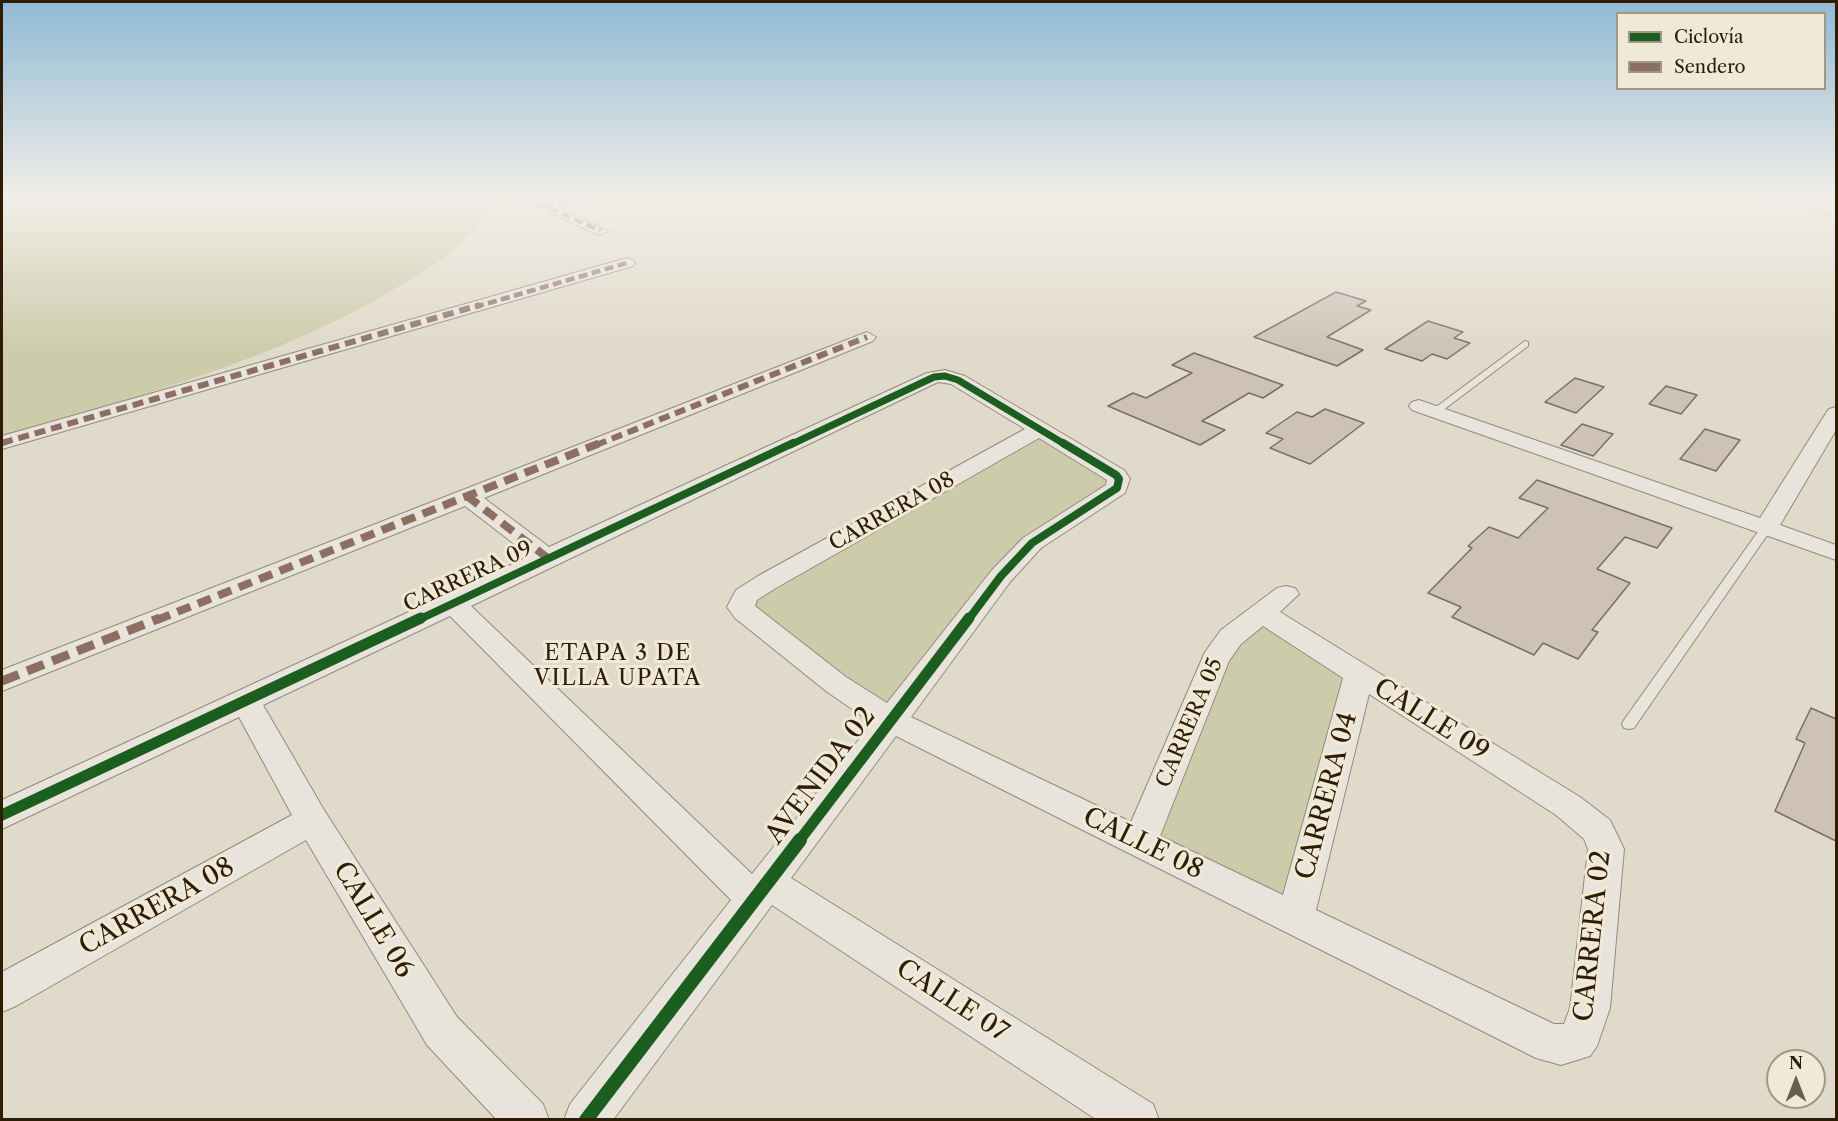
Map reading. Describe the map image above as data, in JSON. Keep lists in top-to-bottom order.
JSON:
{
  "streets": {
    "street": [
      "CARRERA 08",
      "CARRERA 09",
      "CALLE 09",
      "CARRERA 05",
      "AVENIDA 02",
      "CARRERA 04",
      "CALLE 08",
      "CALLE 06",
      "CARRERA 02",
      "CALLE 07"
    ]
  },
  "crossings": [
    ["CARRERA 08", "CARRERA 09"],
    ["CARRERA 08", "AVENIDA 02"],
    ["CARRERA 08", "CALLE 08"],
    ["CARRERA 08", "CALLE 06"],
    ["CARRERA 09", "AVENIDA 02"],
    ["CARRERA 09", "CALLE 06"],
    ["CARRERA 09", "CALLE 07"],
    ["CALLE 09", "CARRERA 05"],
    ["CALLE 09", "CARRERA 04"],
    ["CALLE 09", "CARRERA 02"],
    ["CARRERA 05", "CALLE 08"],
    ["AVENIDA 02", "CALLE 08"],
    ["AVENIDA 02", "CALLE 07"],
    ["CARRERA 04", "CALLE 08"],
    ["CALLE 08", "CARRERA 02"]
  ],
  "districts": ["ETAPA 3 DE VILLA UPATA"],
  "legend": ["Ciclovía", "Sendero"],
  "north": "top"
}
